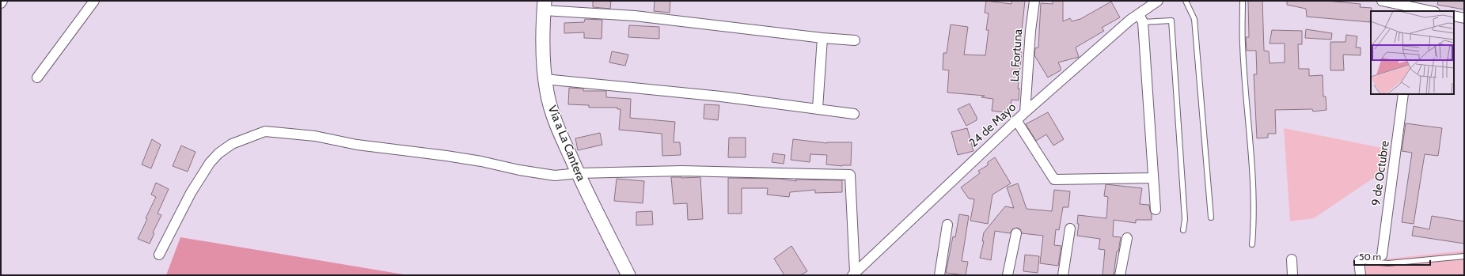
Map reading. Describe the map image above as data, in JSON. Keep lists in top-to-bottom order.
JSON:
{
  "streets": {
    "main road": ["Vía a La Cantera"],
    "street": ["La Fortuna", "24 de Mayo", "9 de Octubre"]
  },
  "crossings": [
    ["La Fortuna", "24 de Mayo"]
  ],
  "scale_bar": "50 m"
}
